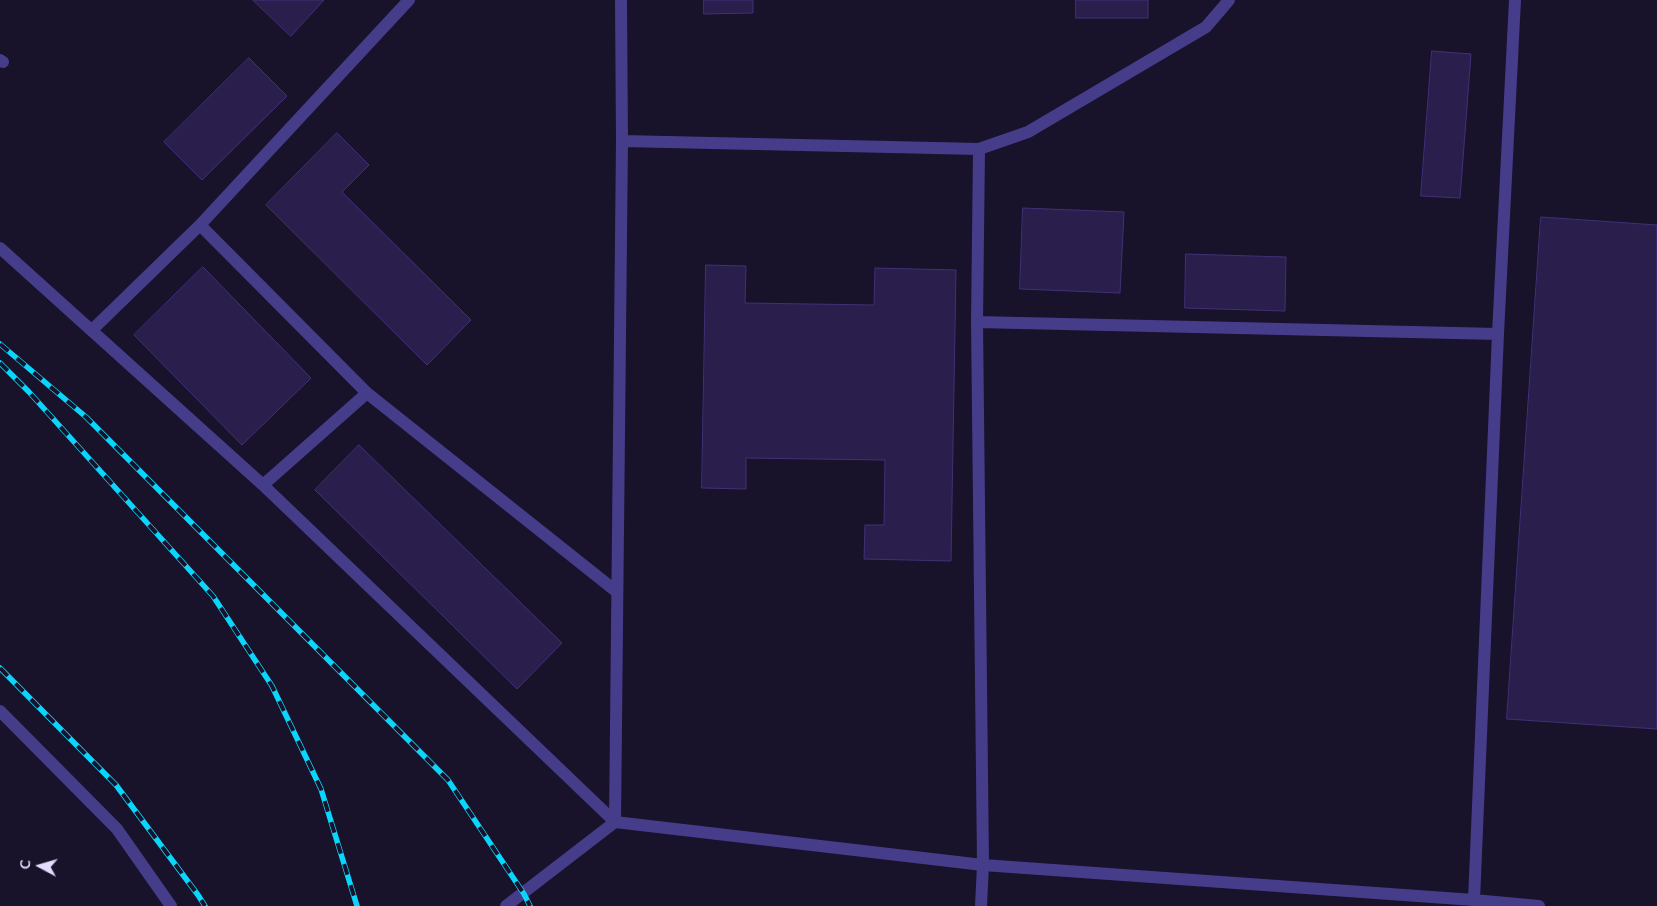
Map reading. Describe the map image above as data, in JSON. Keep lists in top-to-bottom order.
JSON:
{
  "north": "left"
}
